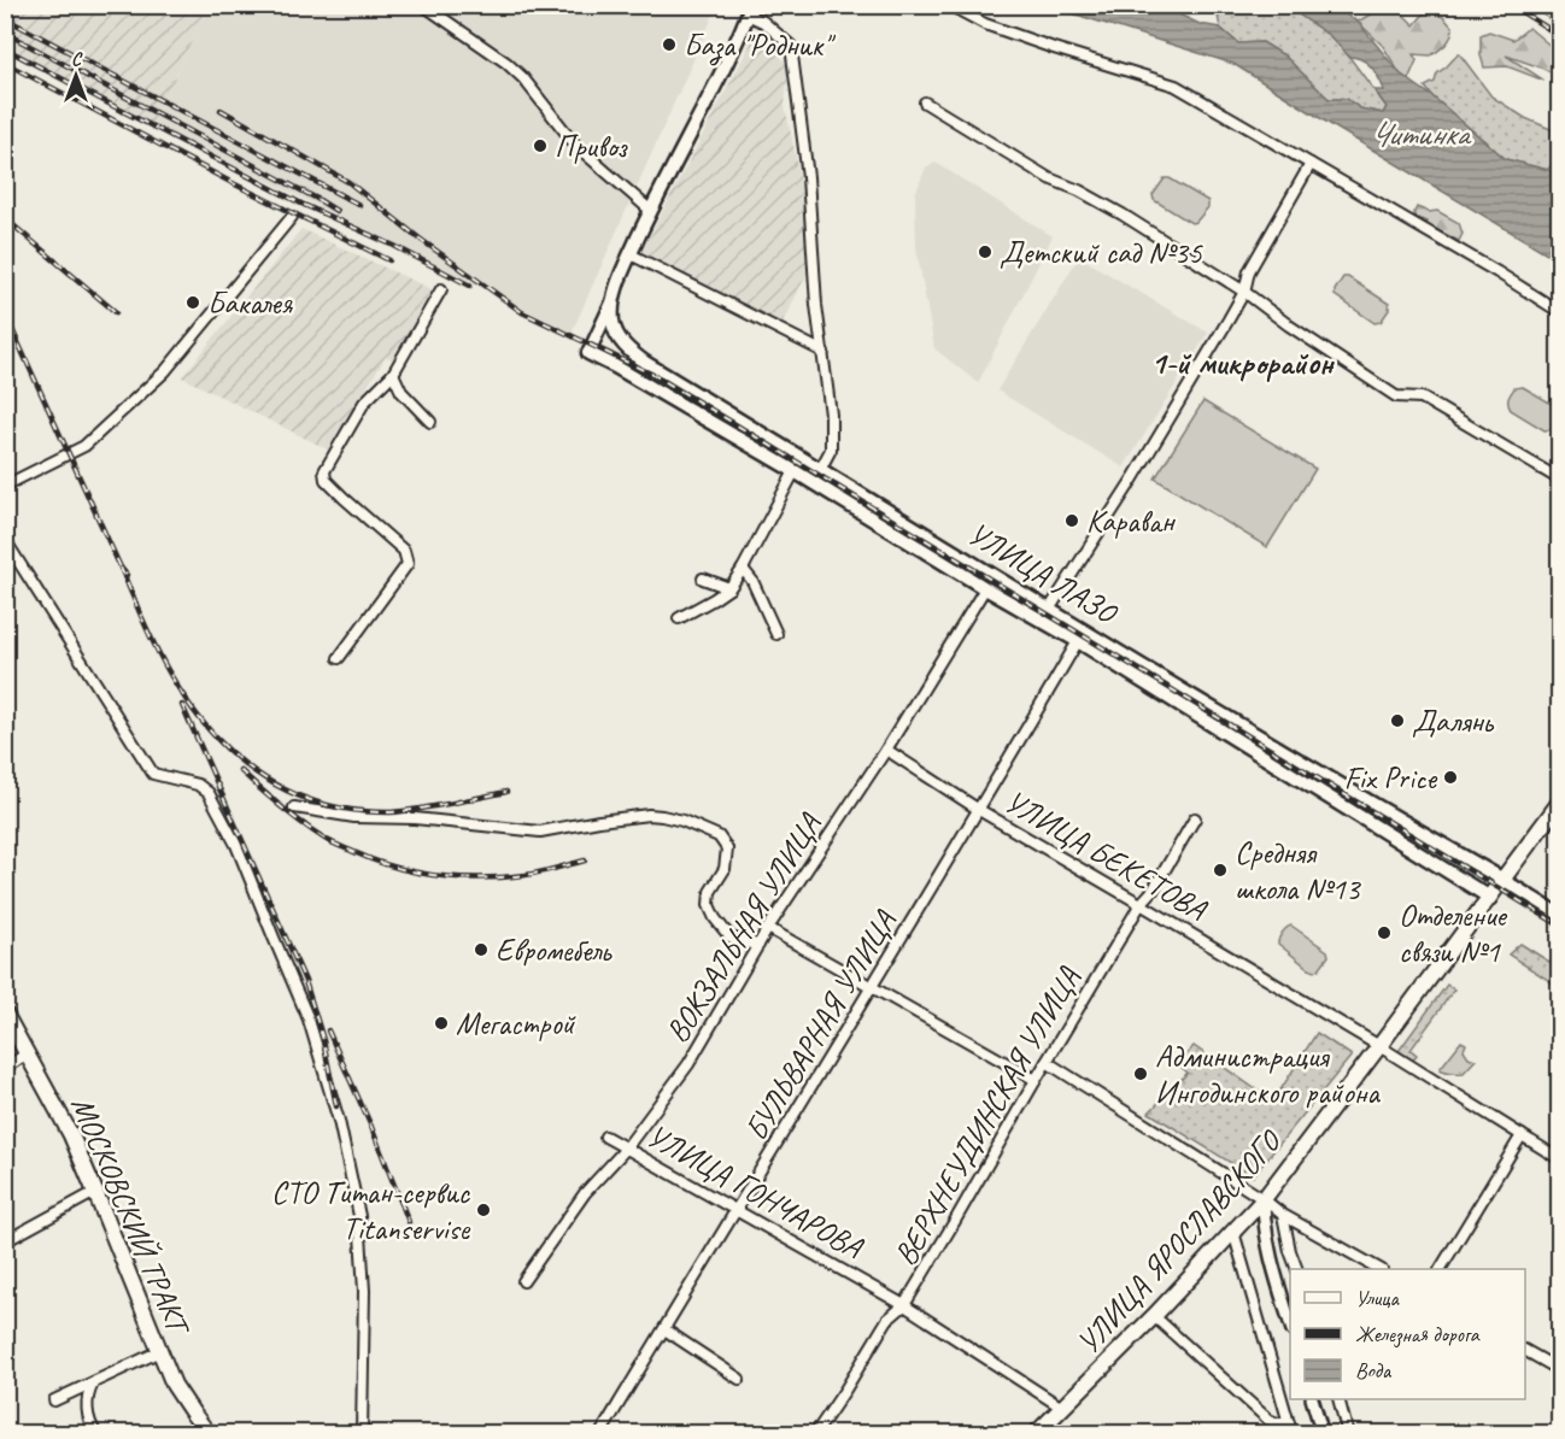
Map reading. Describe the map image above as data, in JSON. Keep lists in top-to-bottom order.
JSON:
{
  "streets": {
    "main road": ["УЛИЦА ЛАЗО", "МОСКОВСКИЙ ТРАКТ", "УЛИЦА ЯРОСЛАВСКОГО"],
    "street": [
      "УЛИЦА БЕКЕТОВА",
      "ВОКЗАЛЬНАЯ УЛИЦА",
      "БУЛЬВАРНАЯ УЛИЦА",
      "ВЕРХНЕУДИНСКАЯ УЛИЦА",
      "УЛИЦА ГОНЧАРОВА"
    ]
  },
  "crossings": [
    ["УЛИЦА ЛАЗО", "ВОКЗАЛЬНАЯ УЛИЦА"],
    ["УЛИЦА ЛАЗО", "БУЛЬВАРНАЯ УЛИЦА"],
    ["УЛИЦА ЛАЗО", "УЛИЦА ЯРОСЛАВСКОГО"],
    ["УЛИЦА БЕКЕТОВА", "ВОКЗАЛЬНАЯ УЛИЦА"],
    ["УЛИЦА БЕКЕТОВА", "БУЛЬВАРНАЯ УЛИЦА"],
    ["УЛИЦА БЕКЕТОВА", "ВЕРХНЕУДИНСКАЯ УЛИЦА"],
    ["УЛИЦА БЕКЕТОВА", "УЛИЦА ЯРОСЛАВСКОГО"],
    ["ВОКЗАЛЬНАЯ УЛИЦА", "УЛИЦА ГОНЧАРОВА"],
    ["БУЛЬВАРНАЯ УЛИЦА", "УЛИЦА ГОНЧАРОВА"],
    ["ВЕРХНЕУДИНСКАЯ УЛИЦА", "УЛИЦА ГОНЧАРОВА"],
    ["УЛИЦА ГОНЧАРОВА", "УЛИЦА ЯРОСЛАВСКОГО"]
  ],
  "districts": ["1-й микрорайон"],
  "water": ["Читинка"],
  "places": [
    "База \"Родник\"",
    "Привоз",
    "Детский сад №35",
    "Бакалея",
    "Караван",
    "Далянь",
    "Fix Price",
    "Средняя школа №13",
    "Отделение связи №1",
    "Евромебель",
    "Мегастрой",
    "Администрация Ингодинского района",
    "СТО Титан-сервис Titanservise"
  ],
  "legend": ["Улица", "Железная дорога", "Вода"],
  "north": "top"
}
